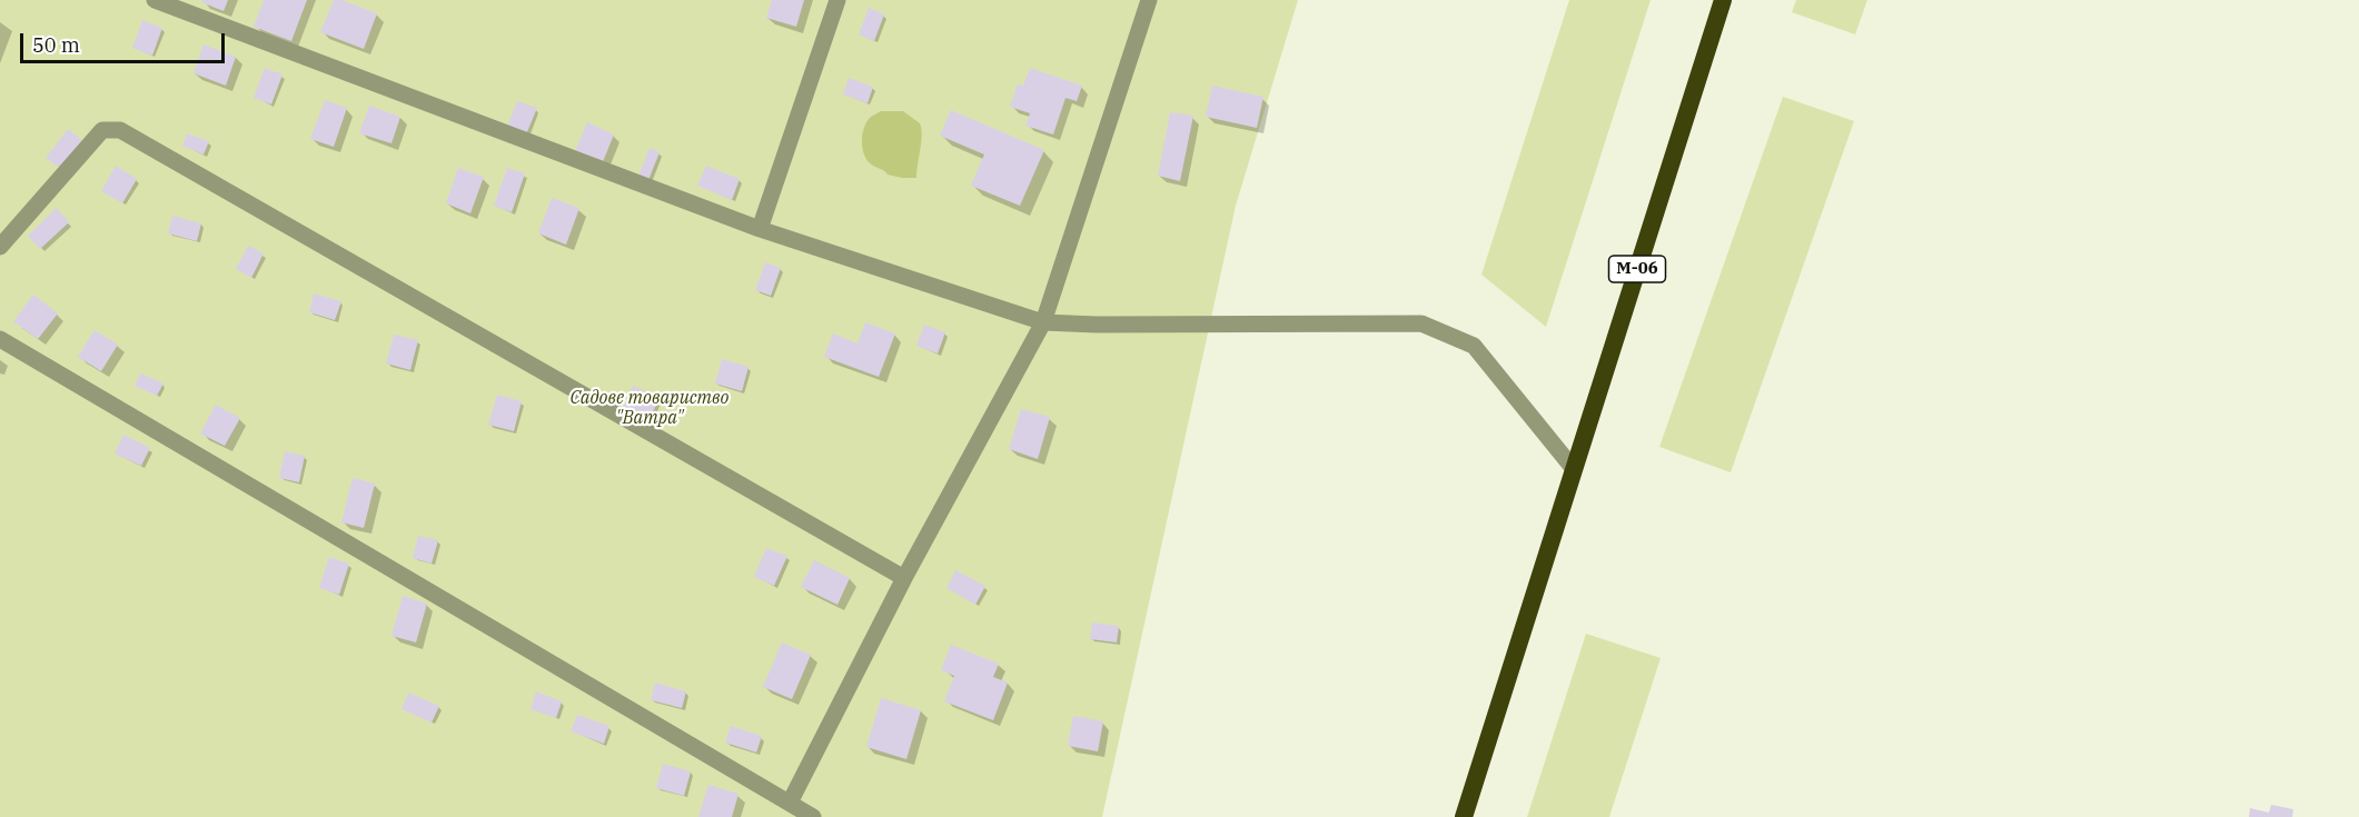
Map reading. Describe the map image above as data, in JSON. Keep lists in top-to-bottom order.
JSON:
{
  "streets": {
    "highway": ["М-06"]
  },
  "parks": ["Садове товариство \"Ватра\""],
  "scale_bar": "50 m"
}
